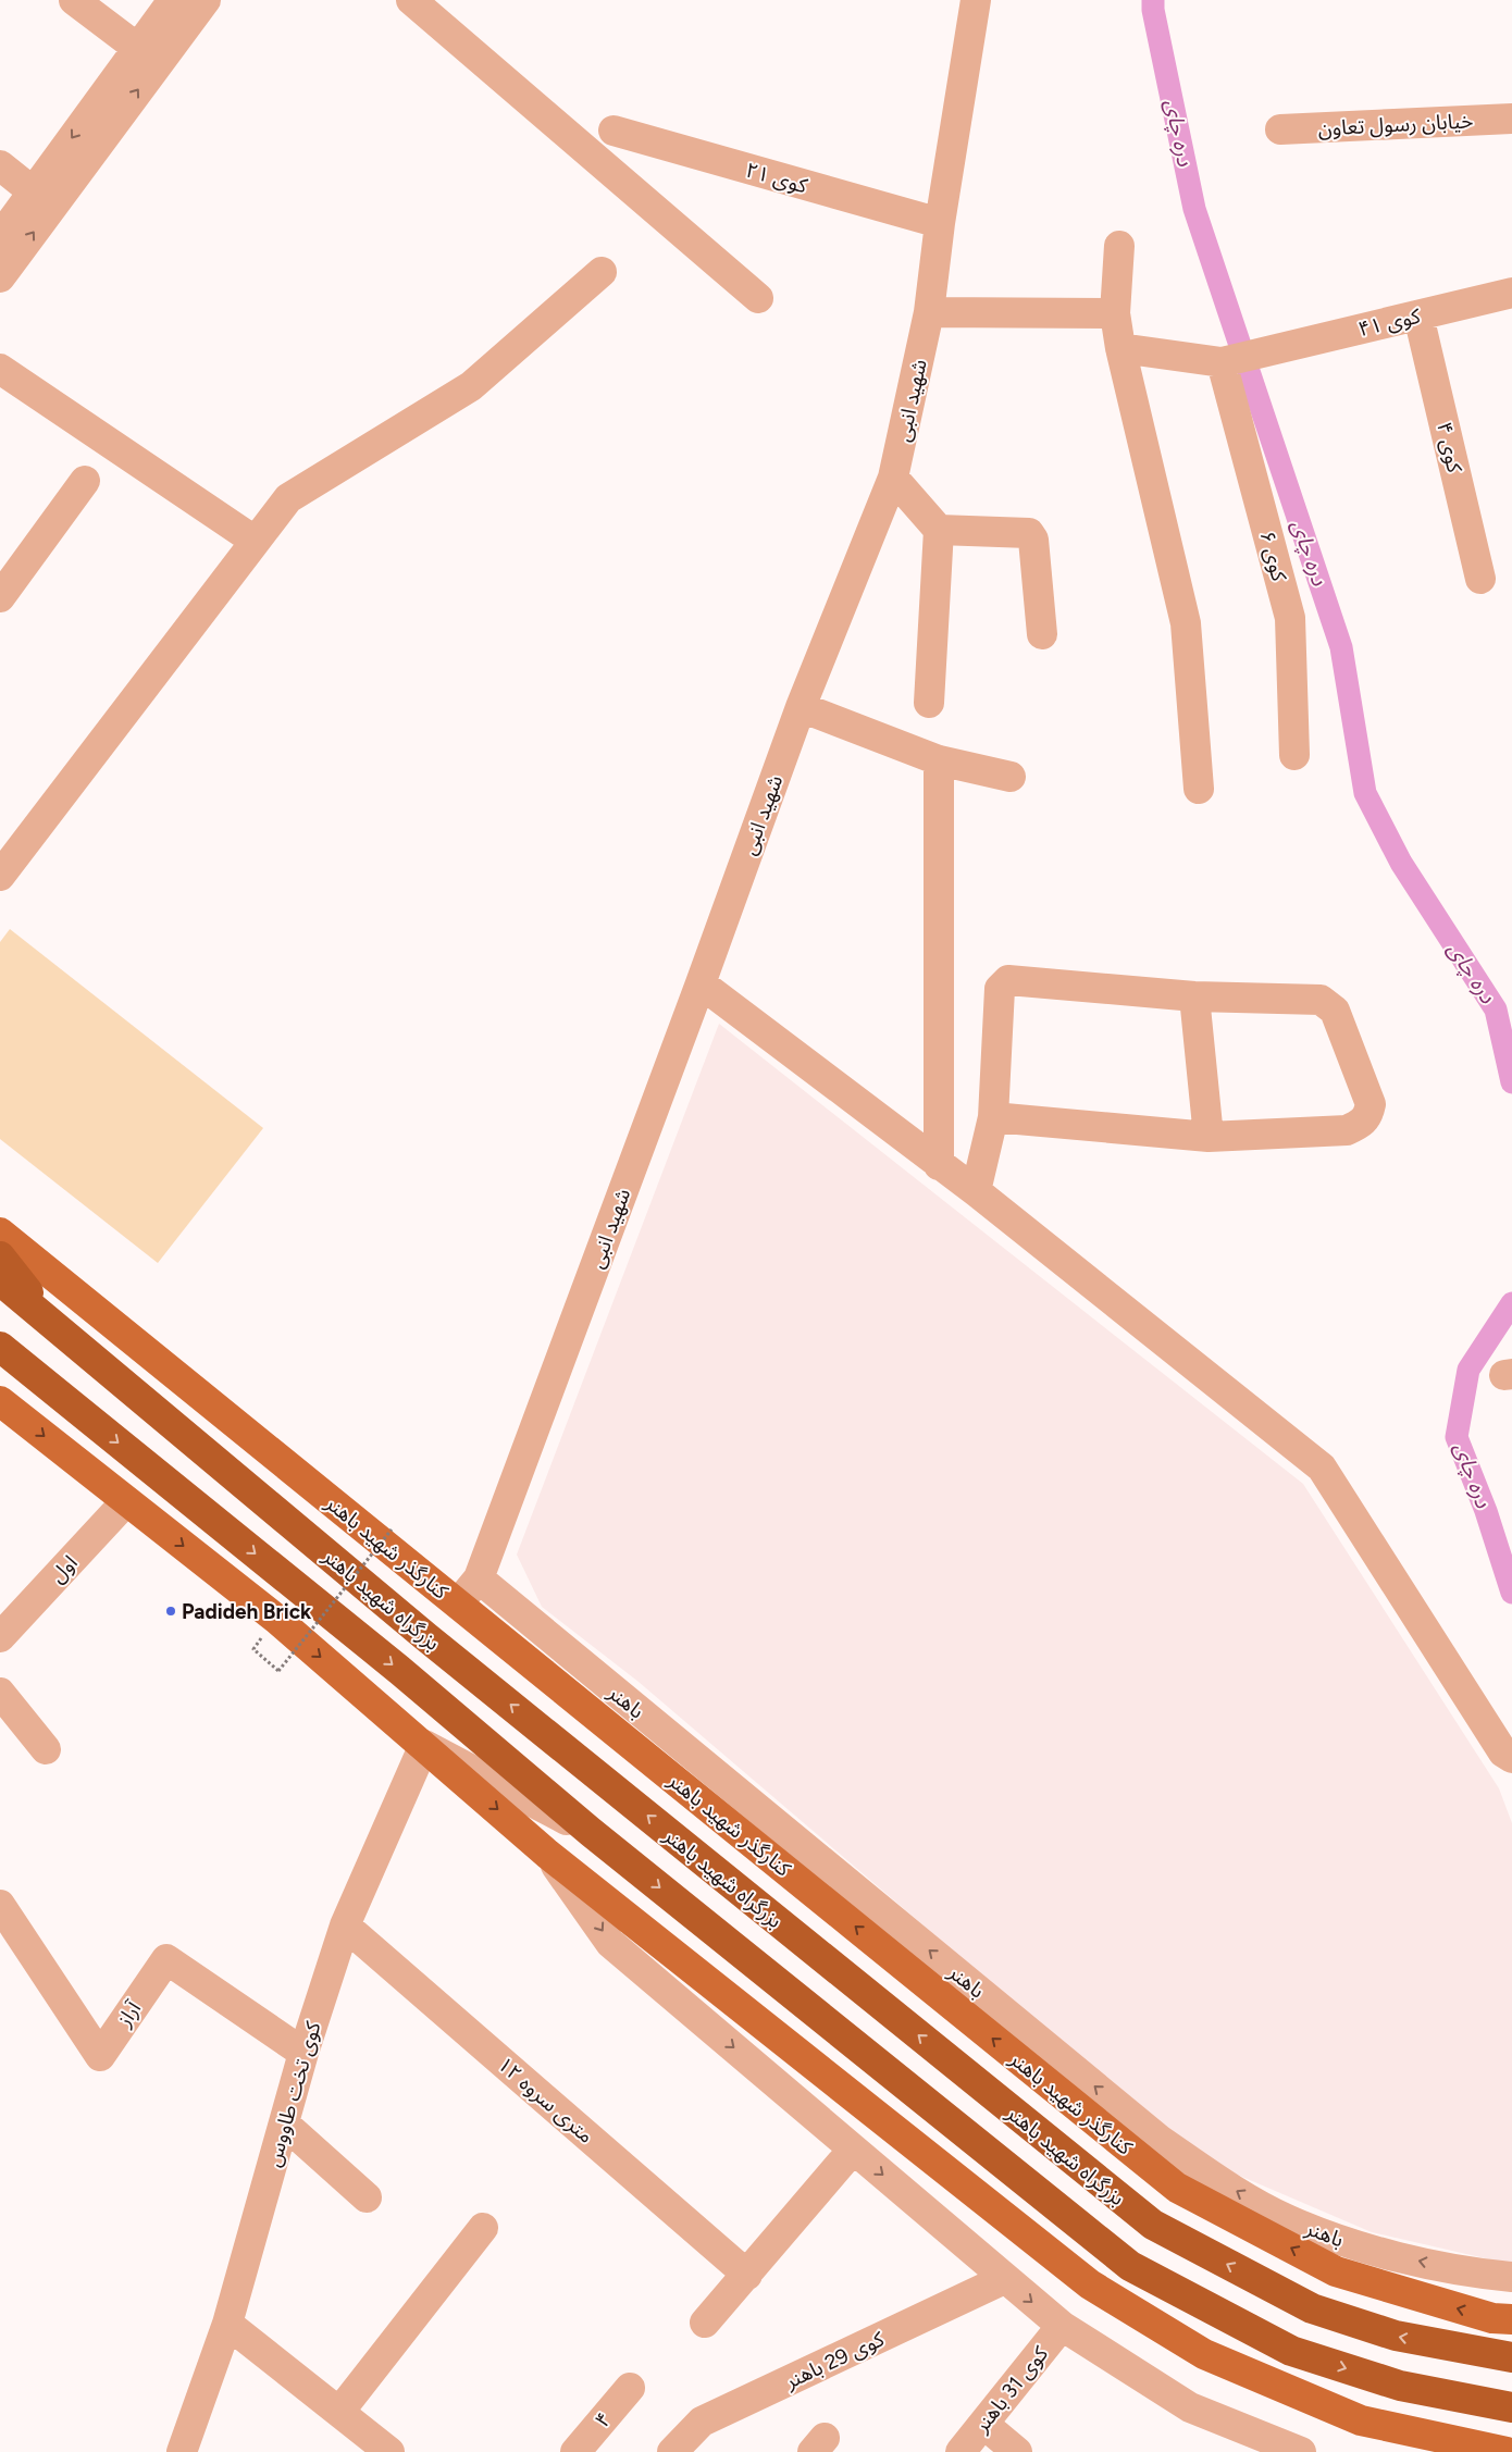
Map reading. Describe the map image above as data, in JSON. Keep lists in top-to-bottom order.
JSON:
{
  "streets": {
    "highway": ["بزرگراه شهید باهنر"],
    "main road": ["کنارگذر شهید باهنر"],
    "street": [
      "خیابان رسول تعاون",
      "کوی ۲۱",
      "کوی ۴۱",
      "شهید انبی",
      "کوی ۴",
      "کوی ۶",
      "اول",
      "باهنر",
      "آراز",
      "کوی تخت طاووس",
      "۱۲ متری سروه",
      "کوی 29 باهنر",
      "کوی 31 باهنر",
      "۴"
    ]
  },
  "crossings": [
    ["کوی ۲۱", "شهید انبی"],
    ["کوی ۴۱", "کوی ۴"],
    ["کوی ۴۱", "کوی ۶"],
    ["شهید انبی", "کنارگذر شهید باهنر"],
    ["شهید انبی", "باهنر"],
    ["آراز", "کوی تخت طاووس"],
    ["کوی تخت طاووس", "۱۲ متری سروه"]
  ],
  "water": ["دره چای"],
  "places": ["Padideh Brick"]
}
